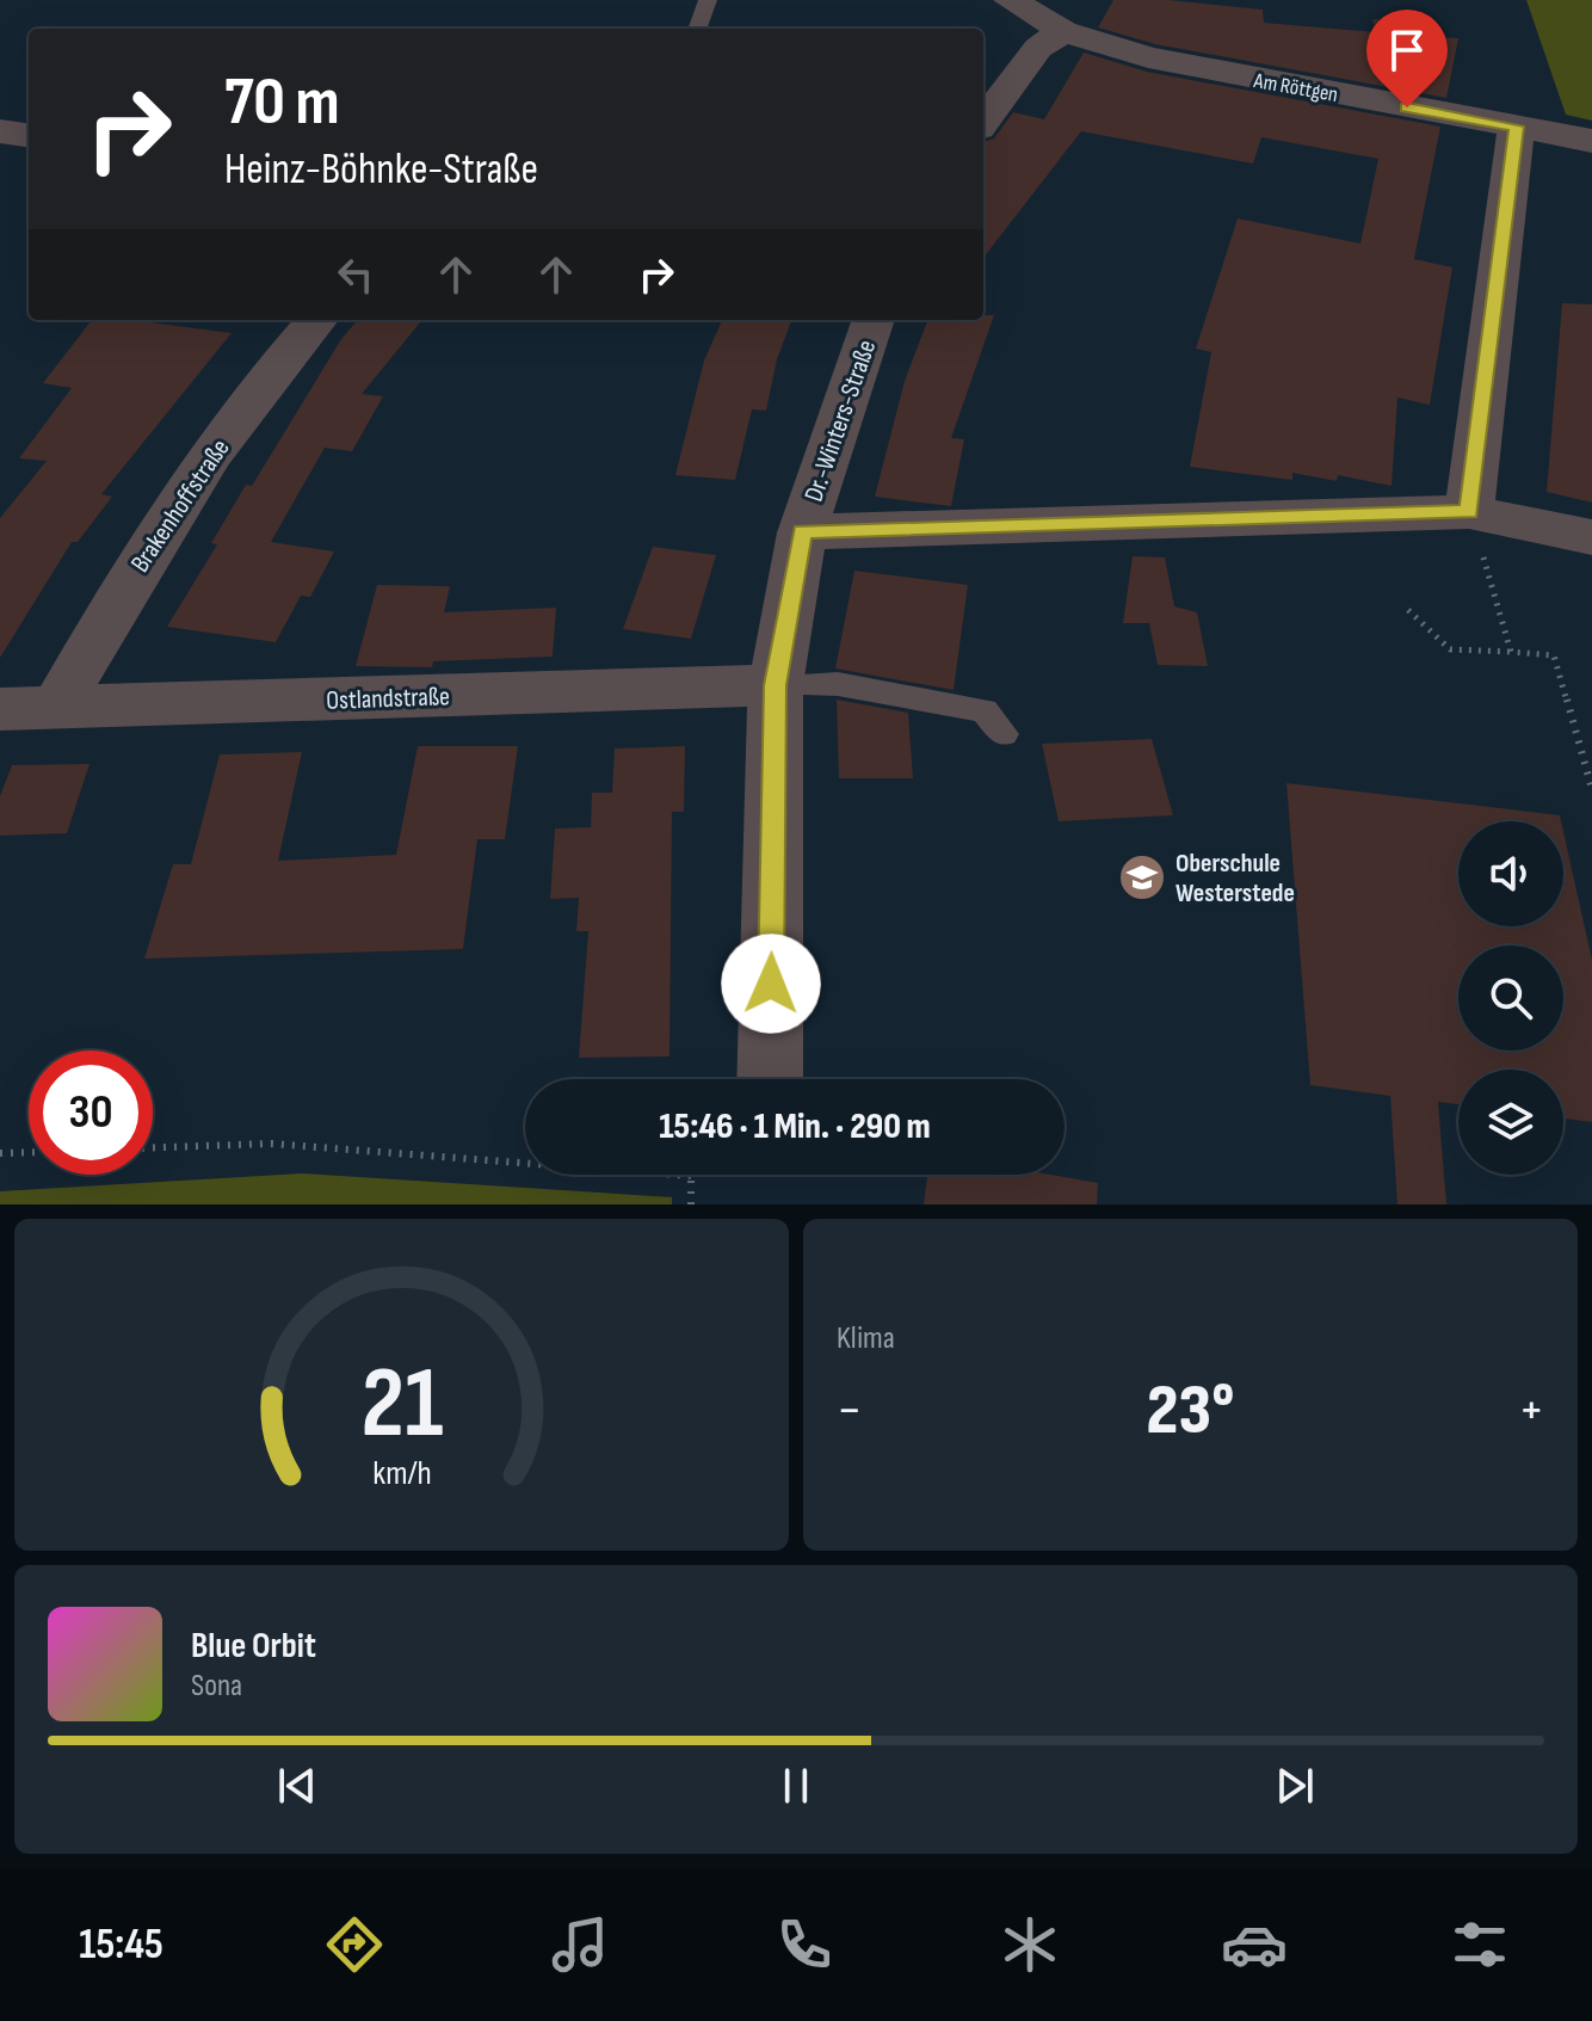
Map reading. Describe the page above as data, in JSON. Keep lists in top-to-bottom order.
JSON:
{
  "streets": {
    "street": [
      "Am Röttgen",
      "Dr.-Winters-Straße",
      "Brakenhoffstraße",
      "Ostlandstraße"
    ]
  },
  "crossings": [
    ["Dr.-Winters-Straße", "Ostlandstraße"],
    ["Brakenhoffstraße", "Ostlandstraße"]
  ],
  "places": {
    "school or university": ["Oberschule Westerstede"]
  },
  "page": {
    "turn": ["70 m", "Heinz-Böhnke-Straße"],
    "limit": "30",
    "trip": "15:46 · 1 Min. · 290 m",
    "tile": "Klima",
    "heat": ["−", "23°", "+"],
    "song": ["Blue Orbit", "Sona"],
    "tabs": "15:45",
    "gauge": ["21", "km/h"]
  }
}
